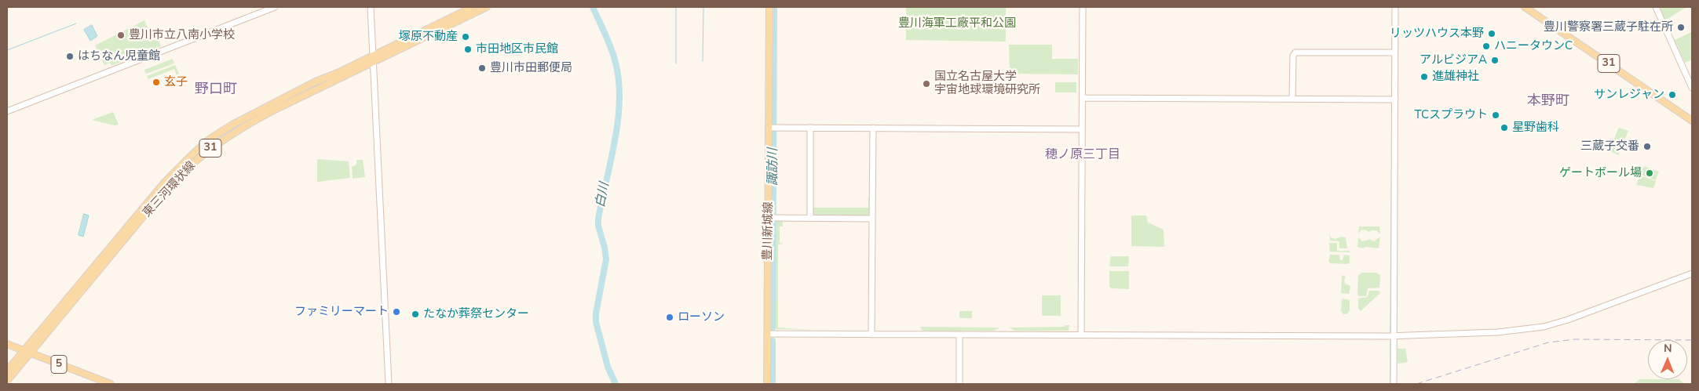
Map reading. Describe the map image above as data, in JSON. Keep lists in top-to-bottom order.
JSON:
{
  "streets": {
    "main road": [
      "31",
      "東三河環状線",
      "豊川新城線",
      "5"
    ]
  },
  "crossings": [
    ["東三河環状線", "5"]
  ],
  "districts": ["野口町", "本野町", "穂ノ原三丁目"],
  "water": ["諏訪川", "白川"],
  "parks": ["豊川海軍工廠平和公園"],
  "places": [
    "豊川警察署三蔵子駐在所",
    "リッツハウス本野",
    "豊川市立八南小学校",
    "塚原不動産",
    "ハニータウンC",
    "市田地区市民館",
    "はちなん児童館",
    "アルビジアA",
    "豊川市田郵便局",
    "進雄神社",
    "玄子",
    "国立名古屋大学 宇宙地球環境研究所",
    "サンレジャン",
    "TCスプラウト",
    "星野歯科",
    "三蔵子交番",
    "ゲートボール場",
    "ファミリーマート",
    "たなか葬祭センター",
    "ローソン"
  ],
  "north": "top"
}
